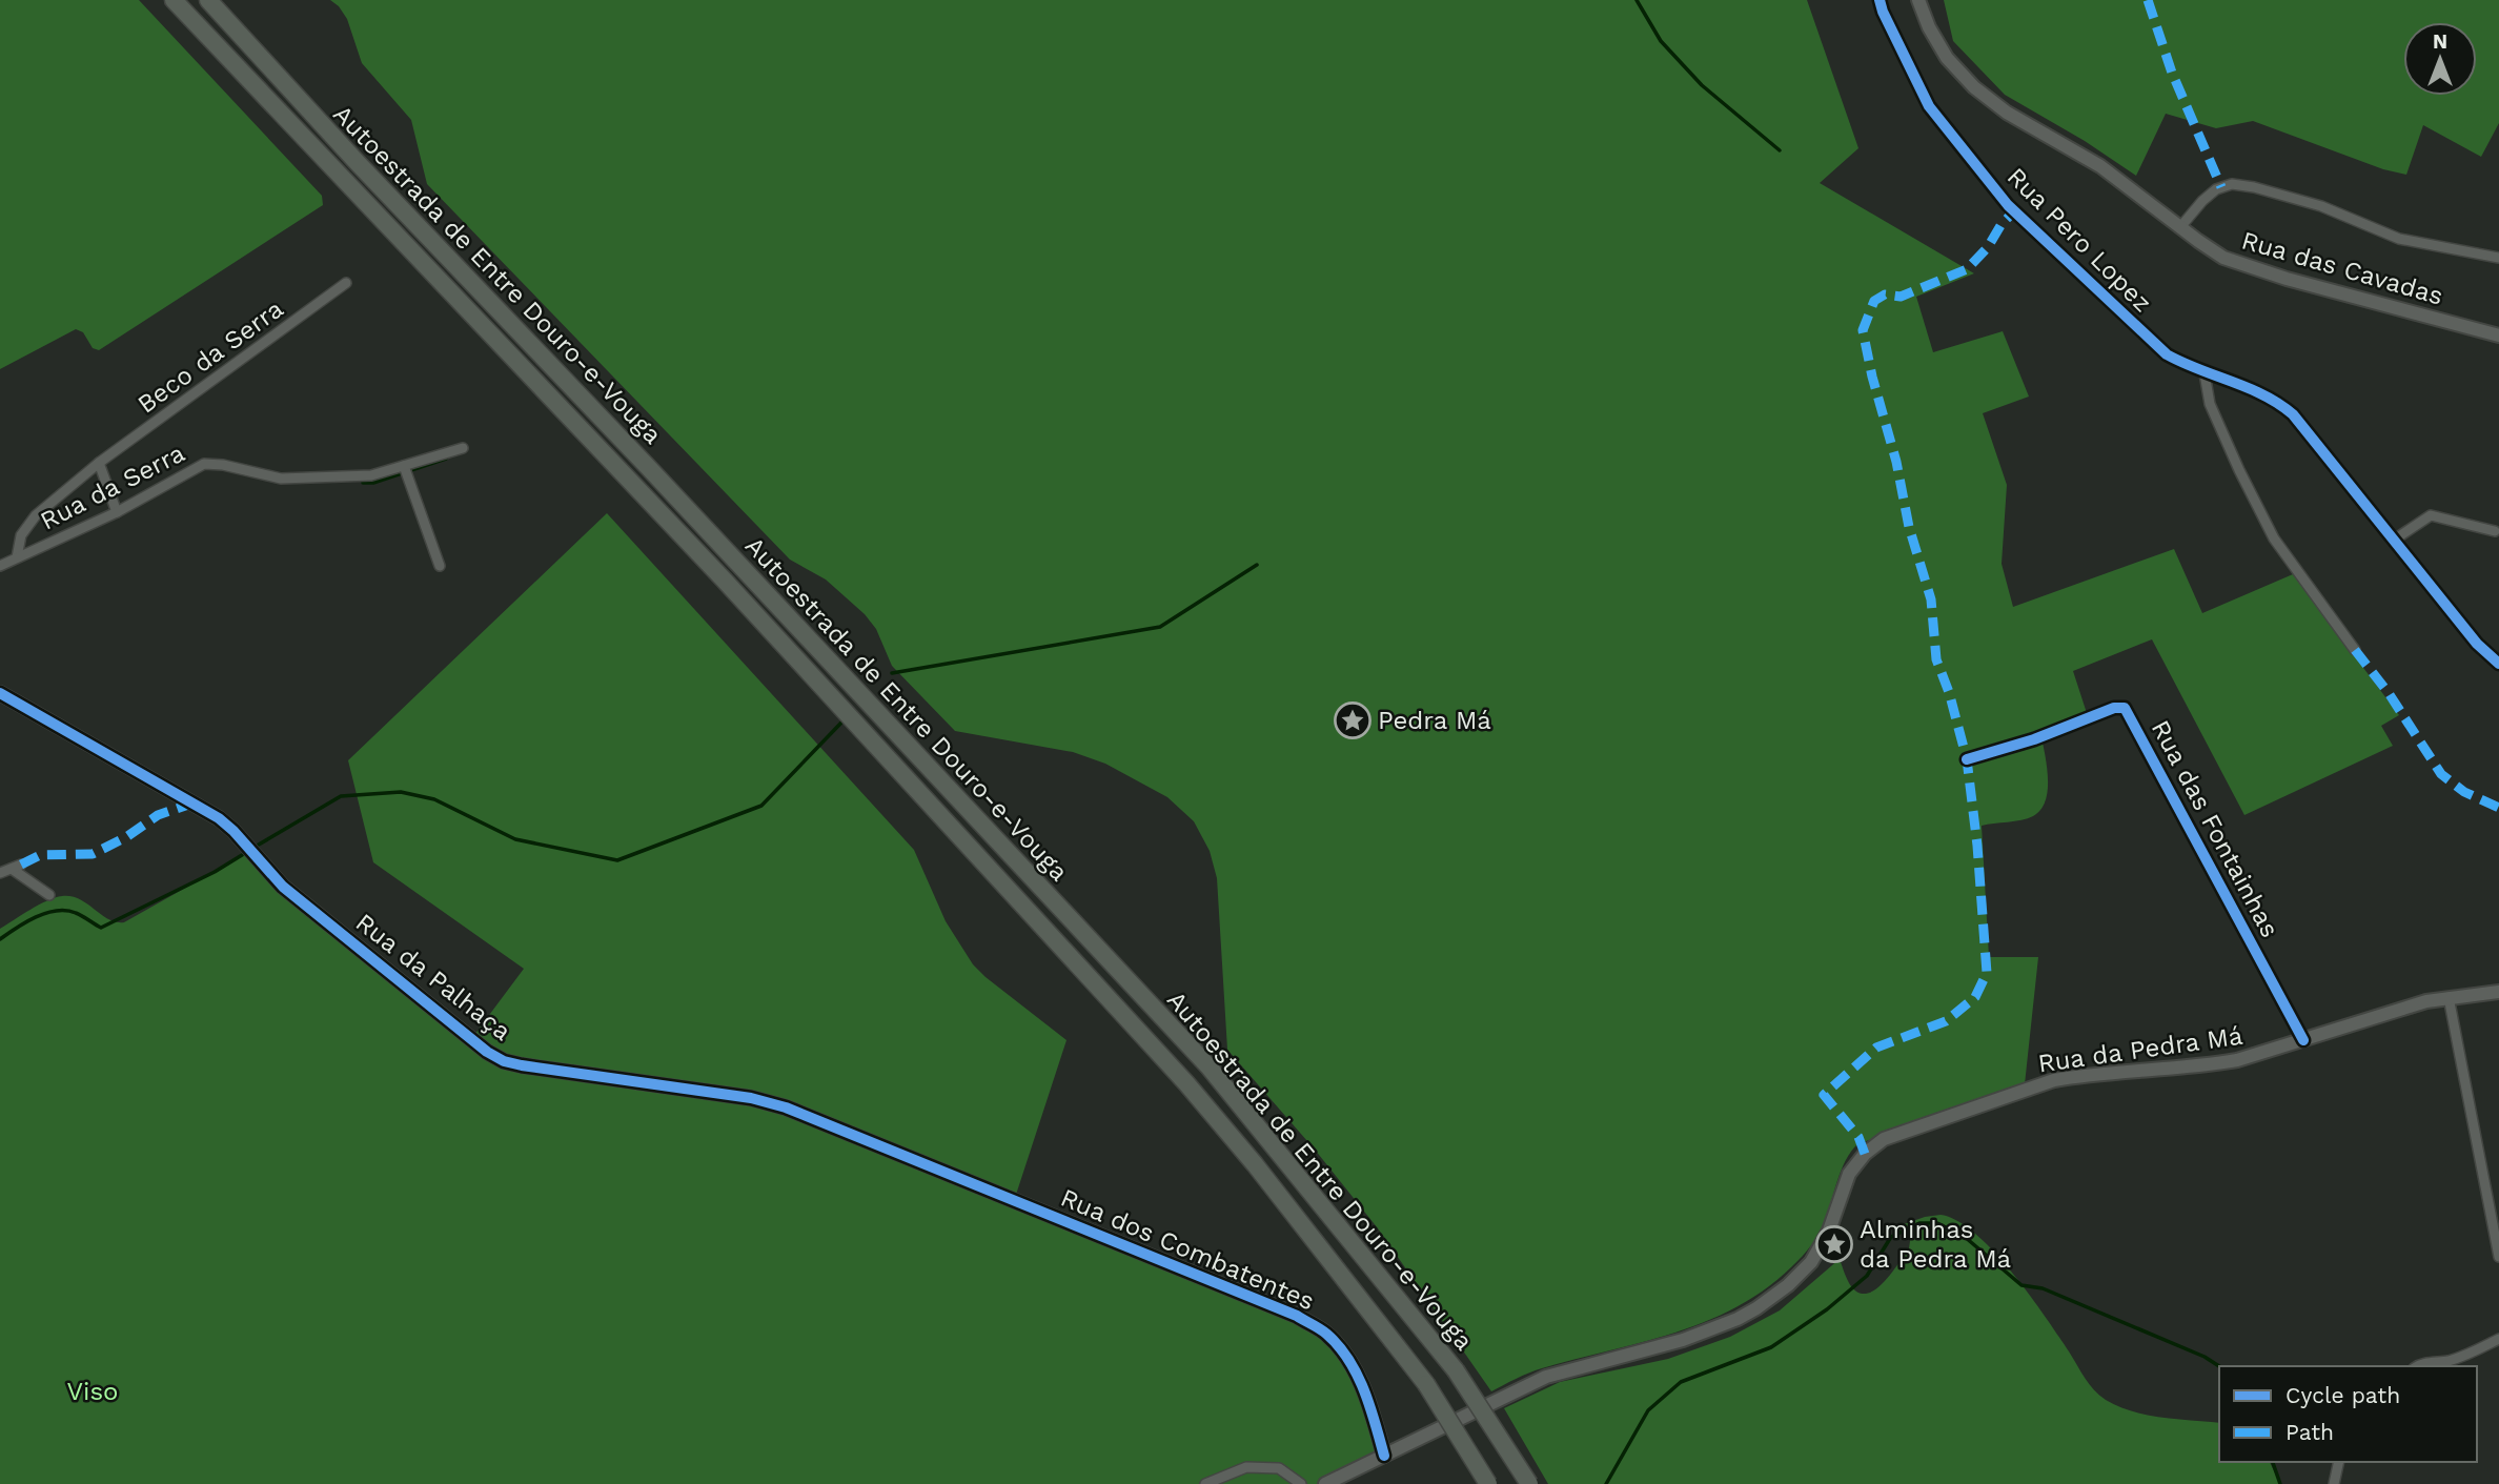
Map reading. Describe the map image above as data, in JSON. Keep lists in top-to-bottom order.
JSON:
{
  "streets": {
    "highway": ["Autoestrada de Entre Douro-e-Vouga"],
    "main road": [
      "Rua das Cavadas",
      "Rua da Palhaça",
      "Rua da Pedra Má",
      "Rua dos Combatentes"
    ],
    "street": [
      "Rua Pero Lopez",
      "Beco da Serra",
      "Rua da Serra",
      "Rua das Fontainhas"
    ]
  },
  "crossings": [
    ["Beco da Serra", "Rua da Serra"],
    ["Rua das Fontainhas", "Rua da Pedra Má"],
    ["Rua da Palhaça", "Rua dos Combatentes"],
    ["Rua da Pedra Má", "Rua dos Combatentes"]
  ],
  "parks": ["Viso"],
  "places": {
    "place": ["Pedra Má", "Alminhas da Pedra Má"]
  },
  "legend": ["Cycle path", "Path"],
  "north": "top"
}
